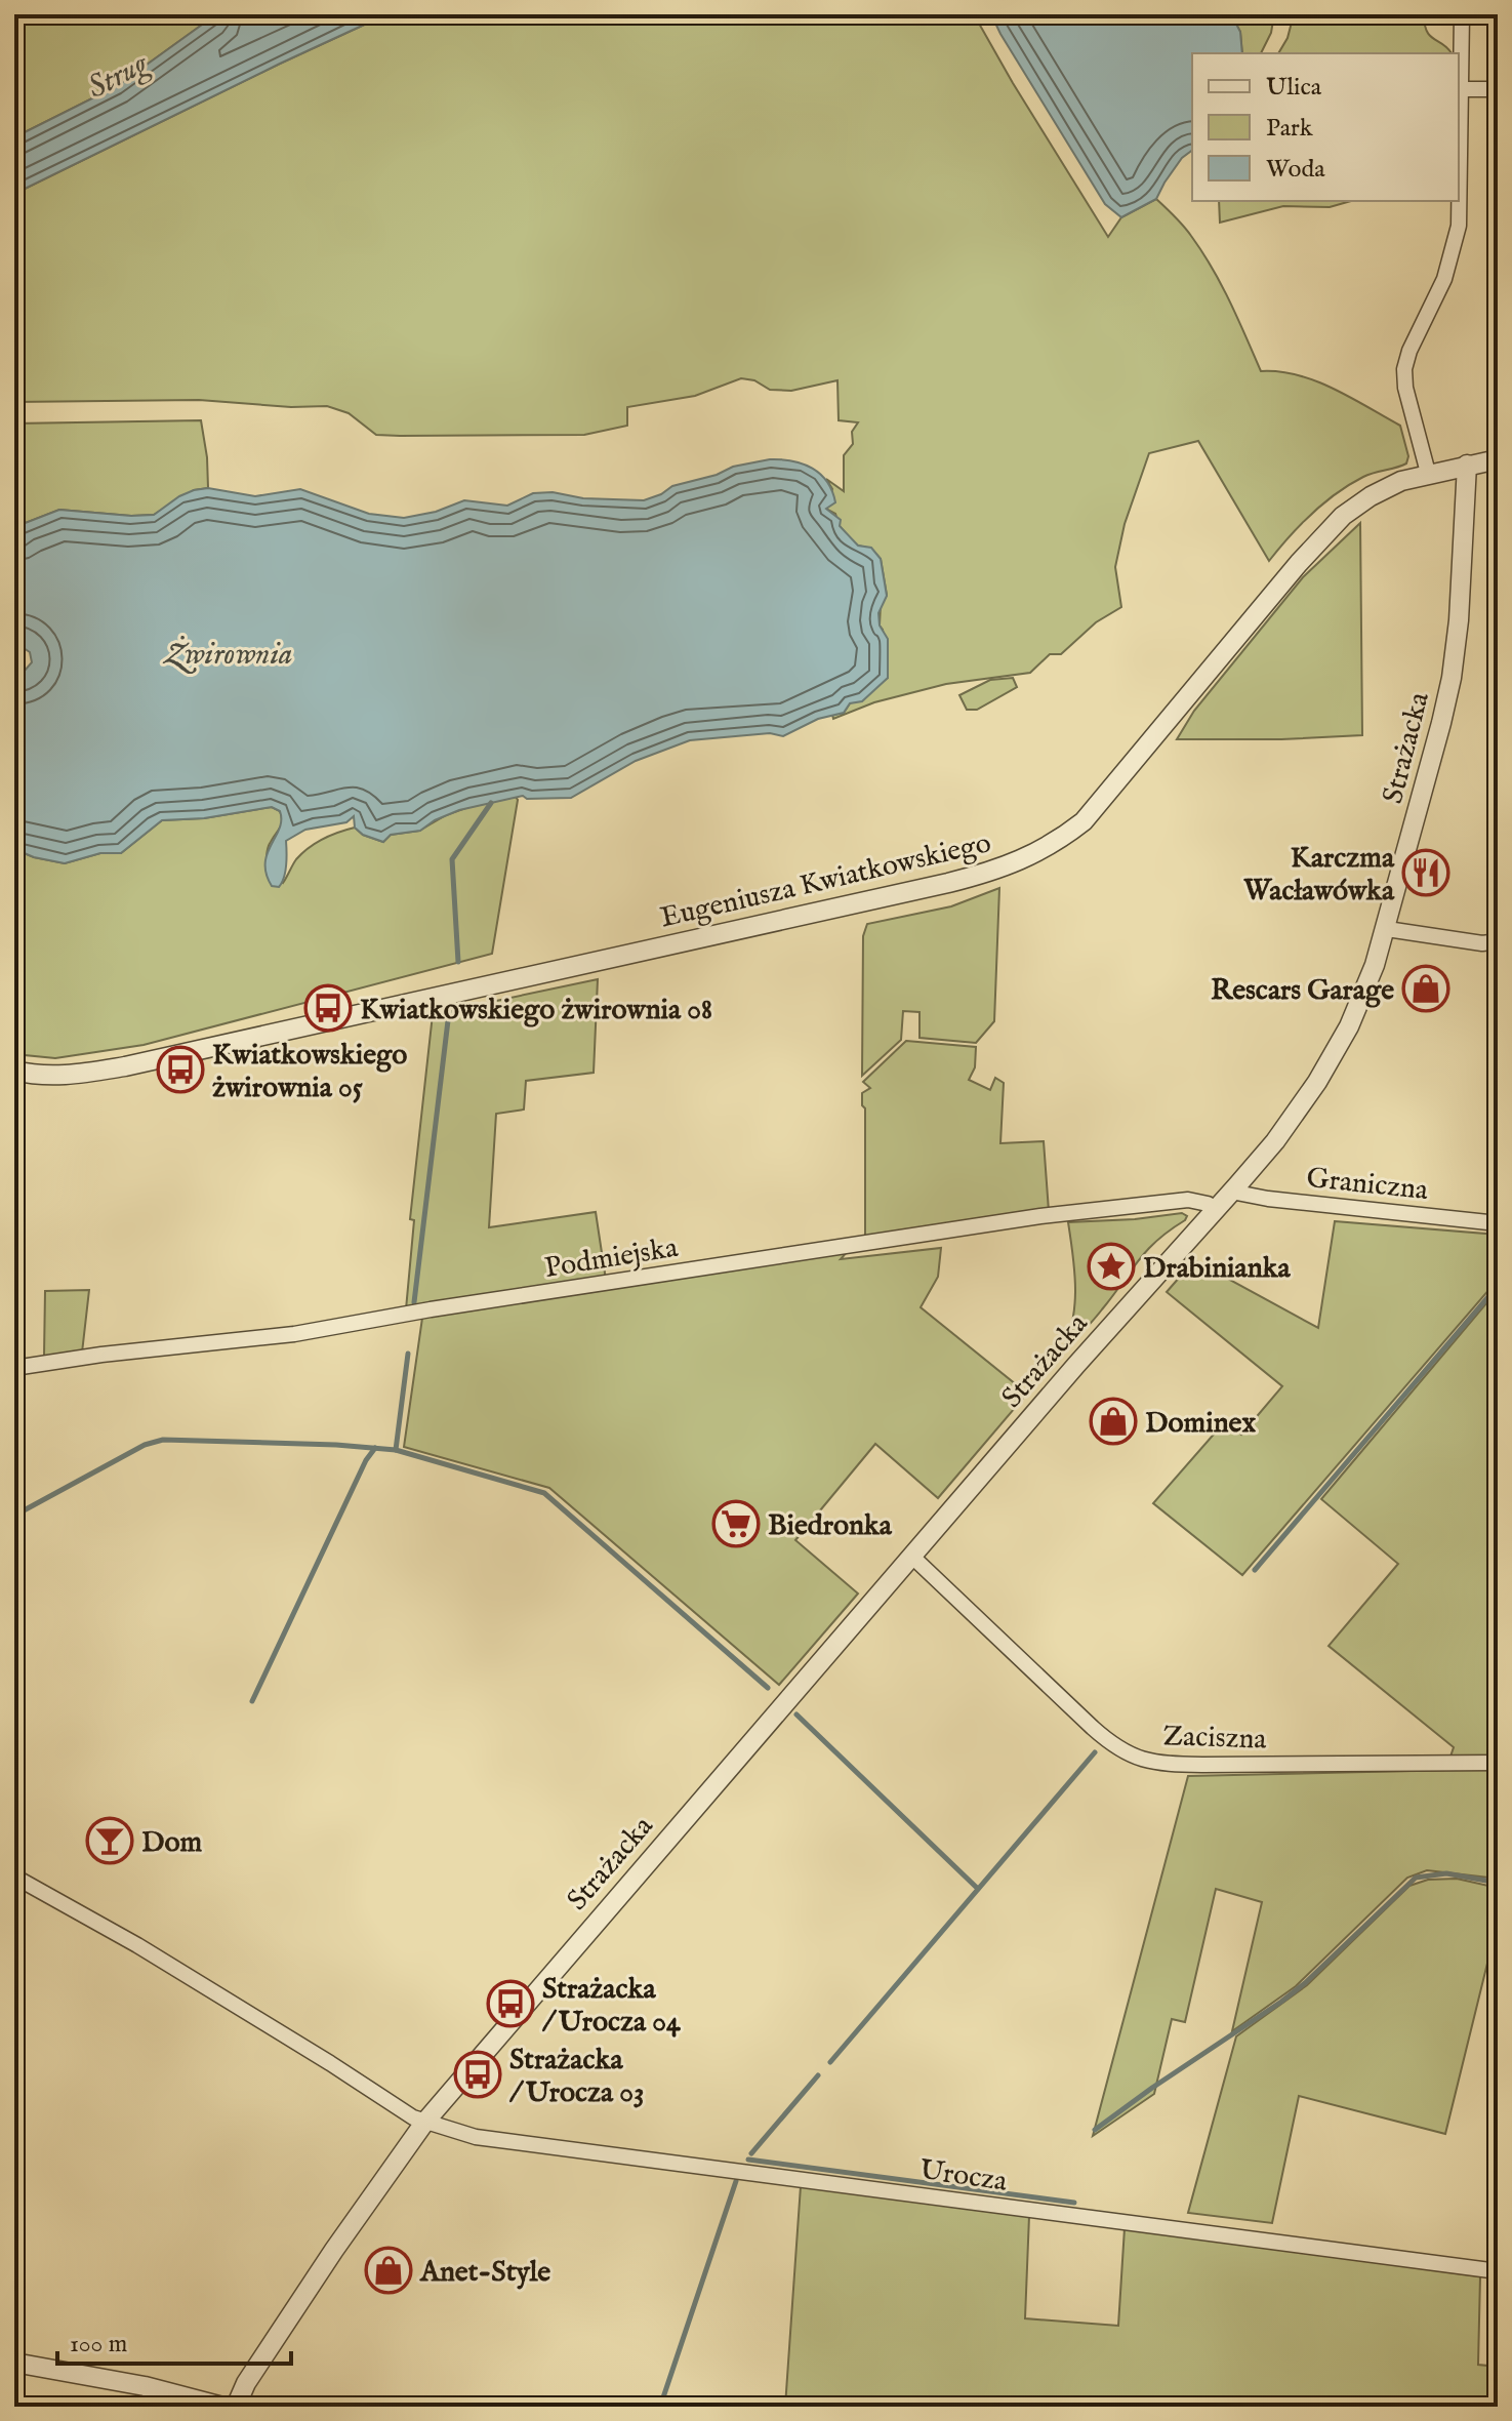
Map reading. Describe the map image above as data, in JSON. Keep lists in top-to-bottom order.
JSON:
{
  "streets": {
    "street": [
      "Strażacka",
      "Eugeniusza Kwiatkowskiego",
      "Graniczna",
      "Podmiejska",
      "Zaciszna",
      "Urocza"
    ]
  },
  "crossings": [
    ["Strażacka", "Eugeniusza Kwiatkowskiego"],
    ["Strażacka", "Graniczna"],
    ["Strażacka", "Podmiejska"],
    ["Strażacka", "Zaciszna"],
    ["Strażacka", "Urocza"]
  ],
  "water": ["Strug", "Żwirownia"],
  "places": {
    "restaurant": ["Karczma Wacławówka"],
    "shop": ["Rescars Garage", "Dominex", "Anet-Style"],
    "bus stop": [
      "Kwiatkowskiego żwirownia 08",
      "Kwiatkowskiego żwirownia 05",
      "Strażacka / Urocza 04",
      "Strażacka / Urocza 03"
    ],
    "place": ["Drabinianka"],
    "supermarket": ["Biedronka"],
    "bar": ["Dom"]
  },
  "legend": ["Ulica", "Park", "Woda"],
  "scale_bar": "100 m"
}
